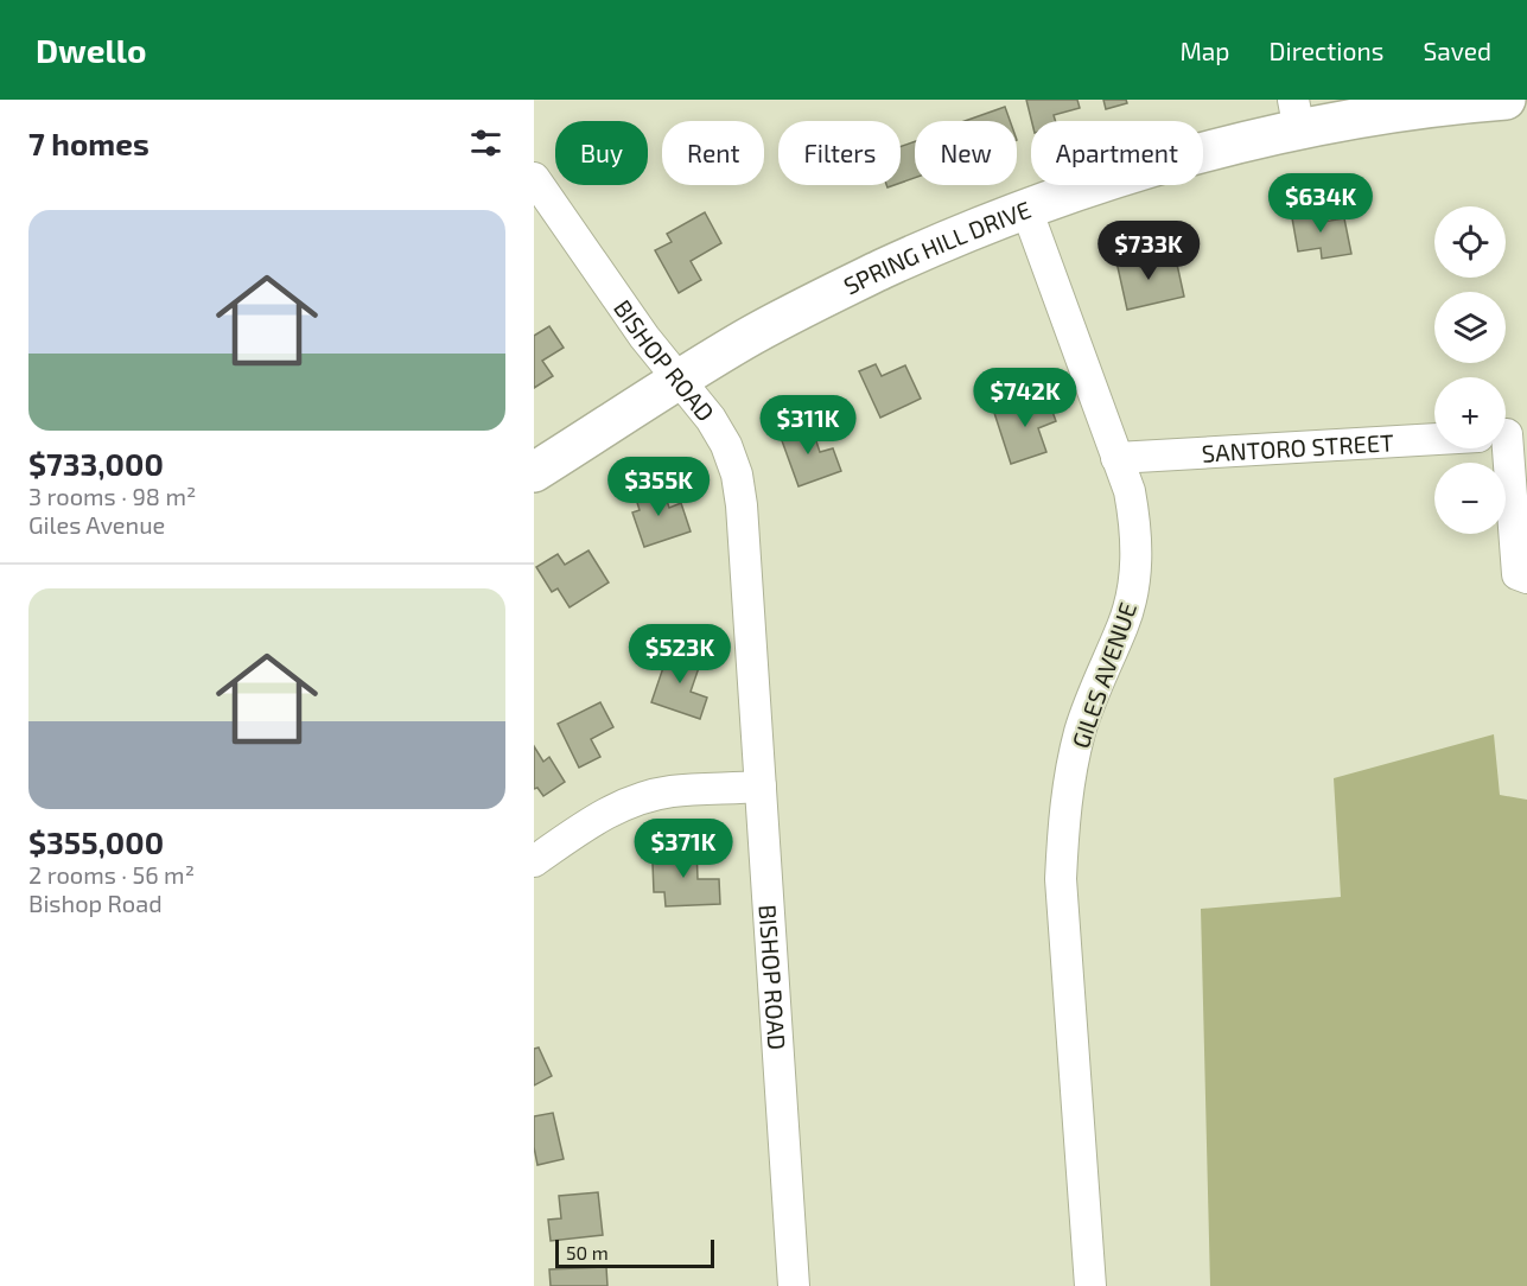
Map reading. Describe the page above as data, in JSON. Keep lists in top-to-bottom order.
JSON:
{
  "streets": {
    "main road": ["SPRING HILL DRIVE"],
    "street": ["BISHOP ROAD", "SANTORO STREET", "GILES AVENUE"]
  },
  "crossings": [
    ["SPRING HILL DRIVE", "BISHOP ROAD"],
    ["SPRING HILL DRIVE", "GILES AVENUE"],
    ["SANTORO STREET", "GILES AVENUE"]
  ],
  "scale_bar": "50 m",
  "page": {
    "header": "Dwello",
    "nav": ["Map", "Directions", "Saved"],
    "heading": "7 homes",
    "chip": [
      "Buy",
      "Rent",
      "Filters",
      "New",
      "Apartment"
    ],
    "price": [
      "$634K",
      "$733K",
      "$742K",
      "$311K",
      "$355K",
      "$523K",
      "$371K"
    ],
    "list": [
      {
        "name": "$733,000",
        "note": "3 rooms · 98 m² · Giles Avenue"
      },
      {
        "name": "$355,000",
        "note": "2 rooms · 56 m² · Bishop Road"
      }
    ],
    "map_buttons": ["+", "−"],
    "scale": "50 m"
  }
}
